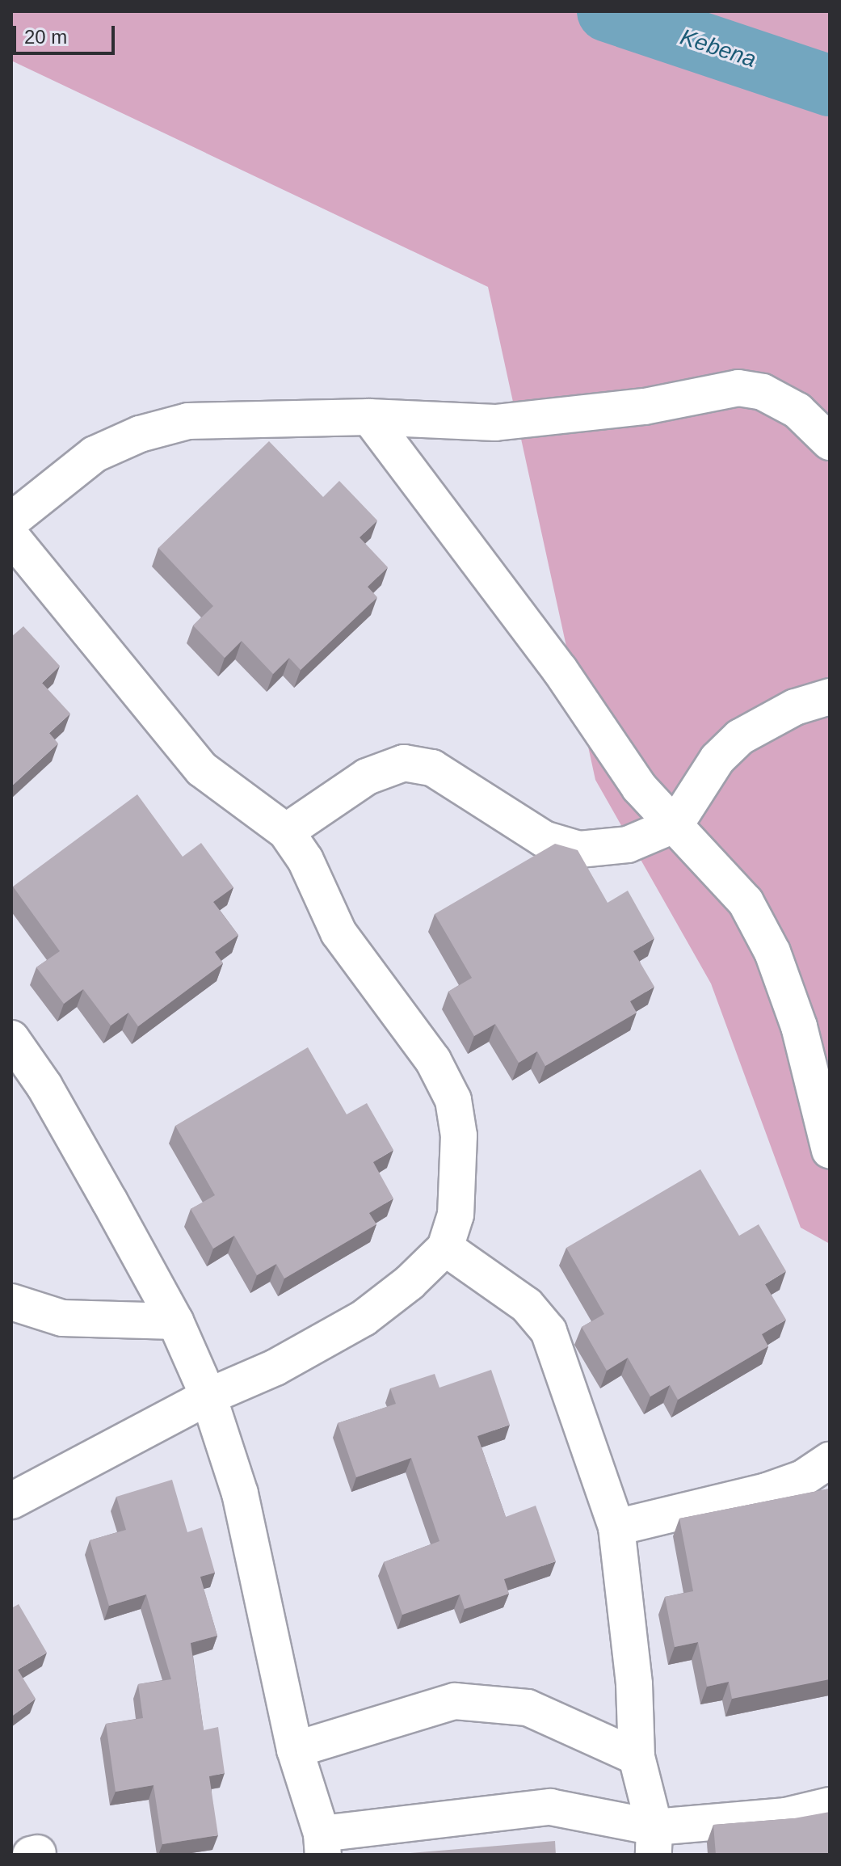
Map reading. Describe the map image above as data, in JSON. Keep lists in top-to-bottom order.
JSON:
{
  "water": ["Kebena"],
  "scale_bar": "20 m"
}
